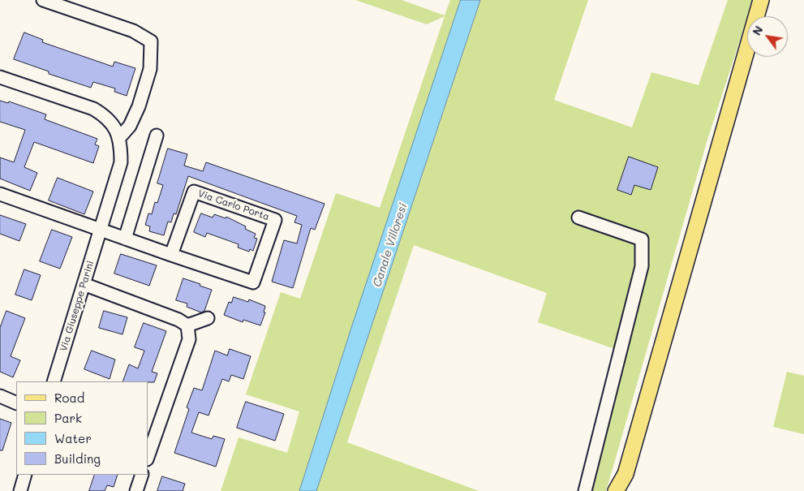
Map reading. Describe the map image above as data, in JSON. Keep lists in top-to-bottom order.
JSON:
{
  "streets": {
    "street": ["Via Carlo Porta", "Via Giuseppe Parini"]
  },
  "water": ["Canale Villoresi"],
  "legend": [
    "Road",
    "Park",
    "Water",
    "Building"
  ],
  "north": "top left"
}
